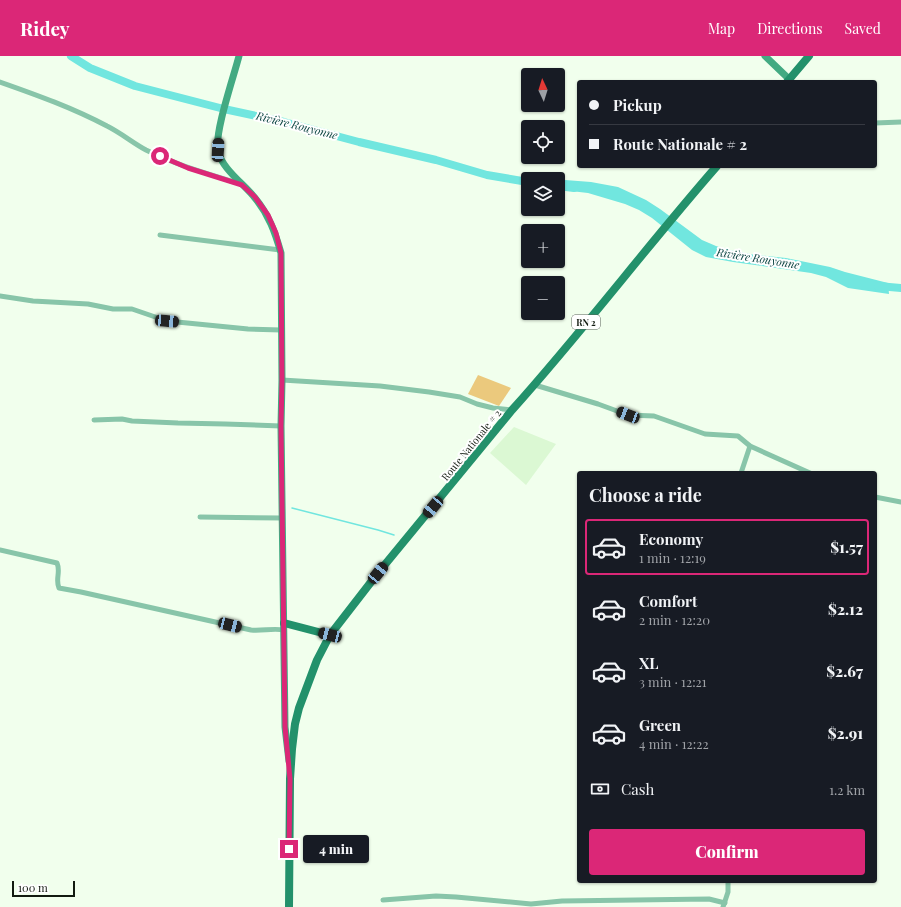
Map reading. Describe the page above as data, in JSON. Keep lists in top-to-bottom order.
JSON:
{
  "streets": {
    "main road": ["RN 2", "Route Nationale # 2"]
  },
  "water": ["Rivière Rouyonne"],
  "scale_bar": "100 m",
  "north": "top",
  "page": {
    "header": "Ridey",
    "nav": ["Map", "Directions", "Saved"],
    "map_buttons": ["+", "−"],
    "banner": ["Pickup", "Route Nationale # 2"],
    "heading": "Choose a ride",
    "list": [
      {
        "name": "Economy",
        "note": "1 min · 12:19",
        "value": "$1.57"
      },
      {
        "name": "Comfort",
        "note": "2 min · 12:20",
        "value": "$2.12"
      },
      {
        "name": "XL",
        "note": "3 min · 12:21",
        "value": "$2.67"
      },
      {
        "name": "Green",
        "note": "4 min · 12:22",
        "value": "$2.91"
      }
    ],
    "pay": ["Cash", "1.2 km"],
    "buttons": "Confirm",
    "bubble": "4 min",
    "scale": "100 m"
  }
}
